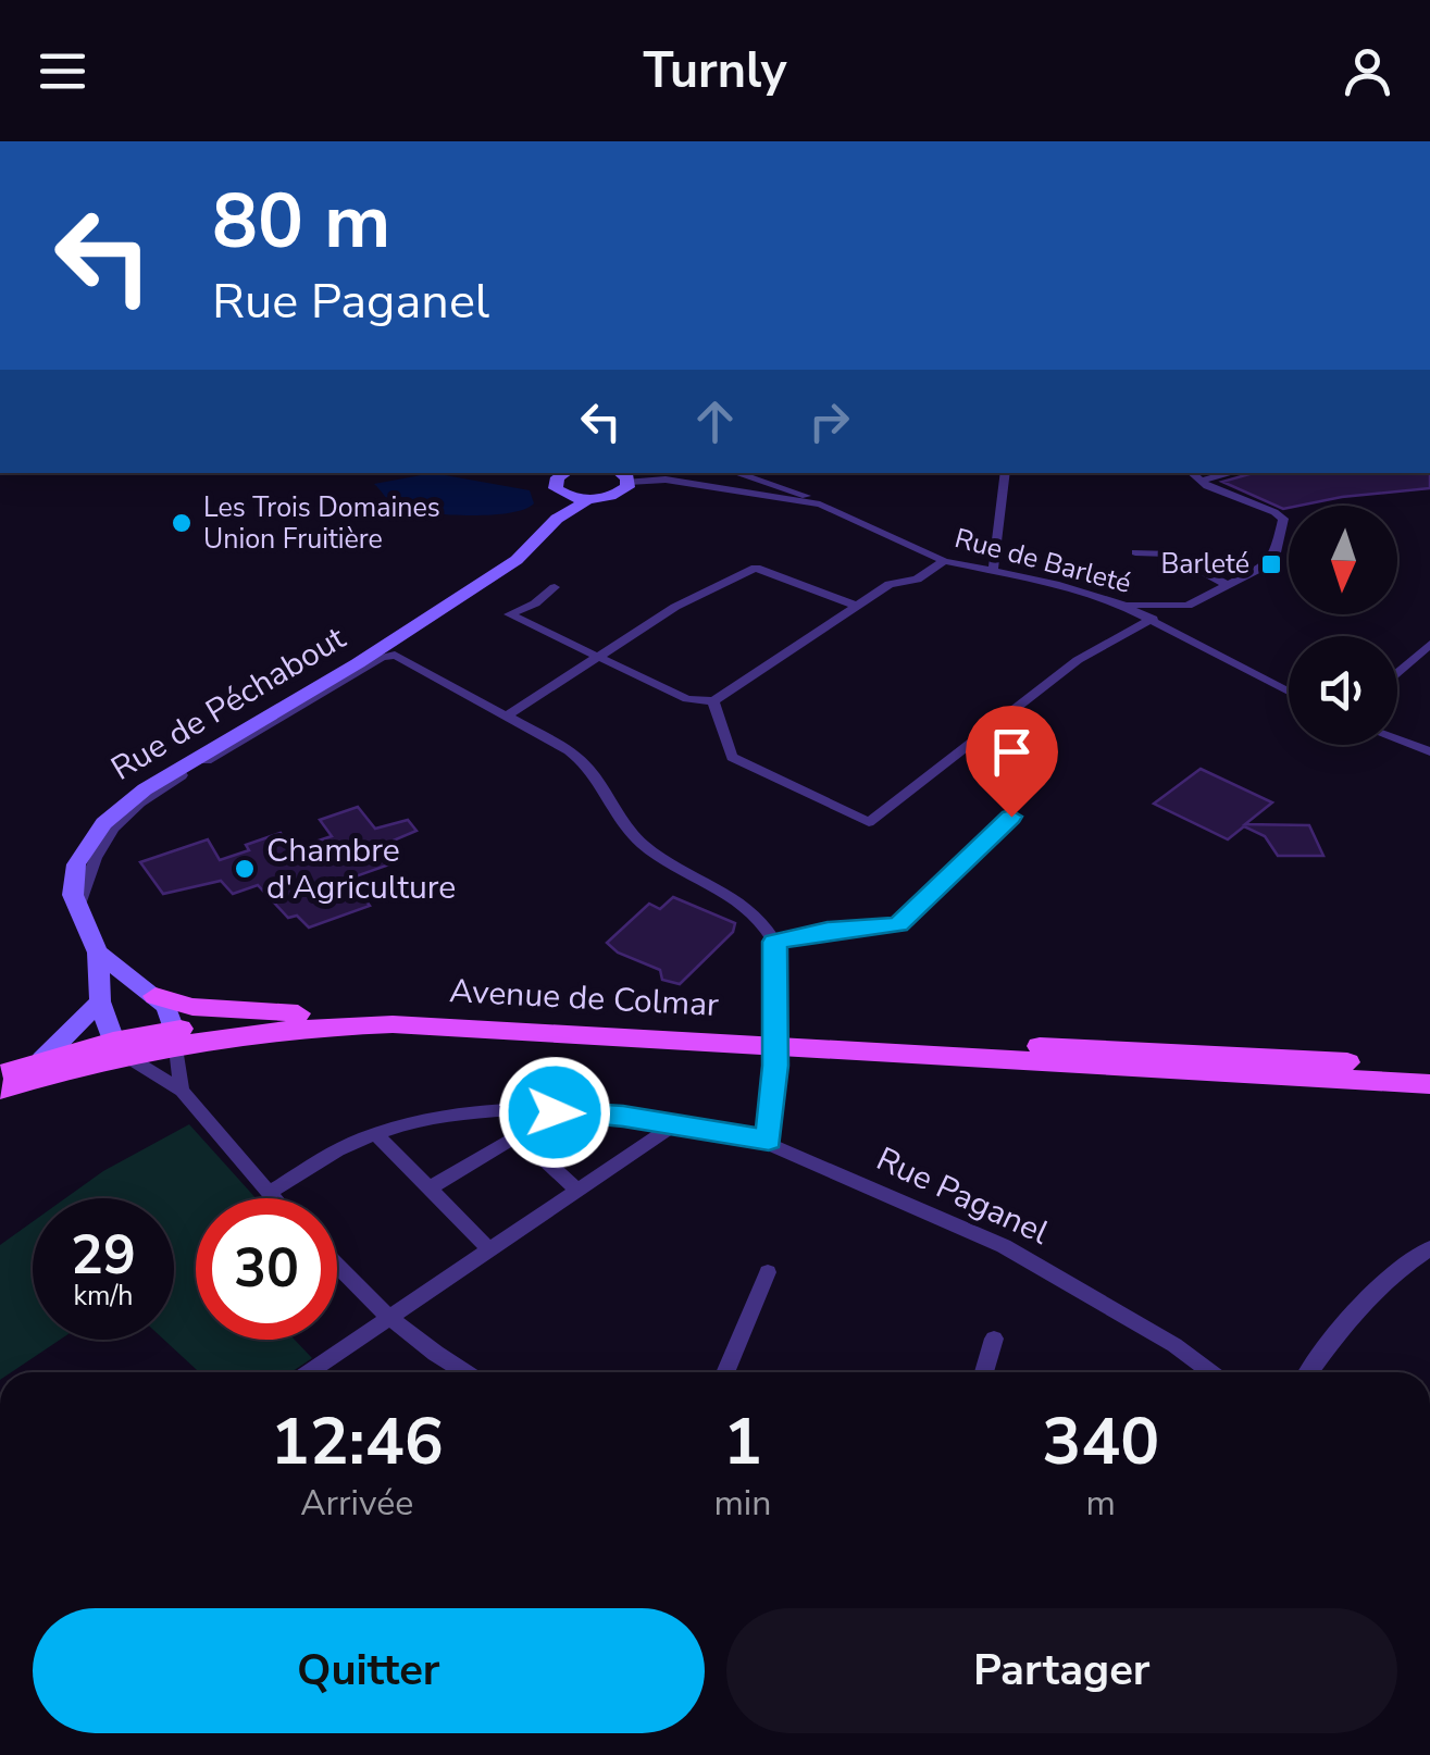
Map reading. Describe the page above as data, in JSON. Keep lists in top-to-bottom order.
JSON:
{
  "streets": {
    "main road": ["Avenue de Colmar"],
    "street": ["Rue de Barleté", "Rue de Péchabout", "Rue Paganel"]
  },
  "crossings": [
    ["Rue de Barleté", "Rue de Péchabout"],
    ["Rue de Péchabout", "Avenue de Colmar"]
  ],
  "places": {
    "other": ["Les Trois Domaines Union Fruitière", "Chambre d'Agriculture"],
    "transit": ["Barleté"]
  },
  "north": "bottom",
  "page": {
    "header": "Turnly",
    "turn": ["80 m", "Rue Paganel"],
    "speed": "29 km/h",
    "limit": "30",
    "eta": [
      "12:46",
      "Arrivée",
      "1",
      "min",
      "340",
      "m"
    ],
    "buttons": ["Quitter", "Partager"]
  }
}
